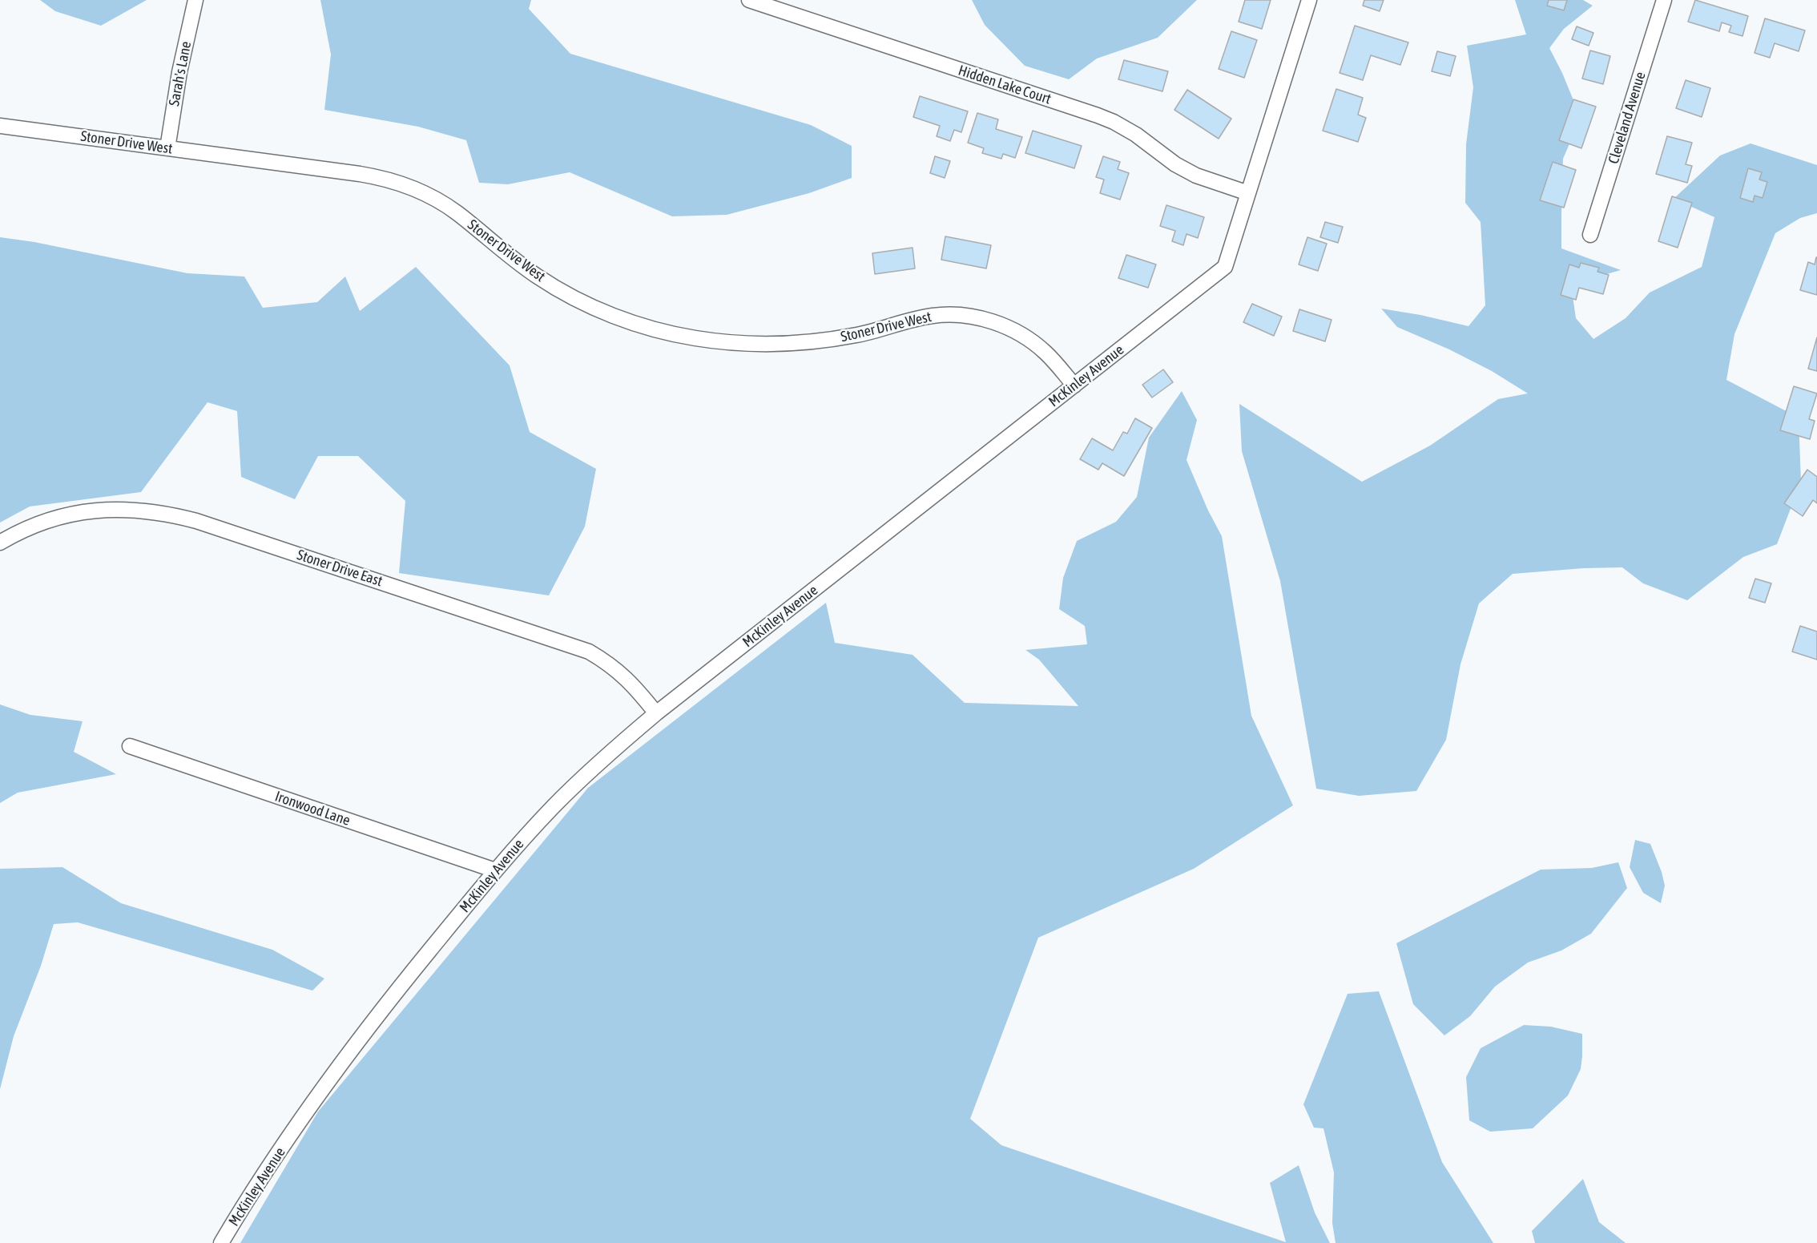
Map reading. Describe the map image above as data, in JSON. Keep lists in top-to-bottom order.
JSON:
{
  "streets": {
    "street": [
      "Sarah's Lane",
      "Hidden Lake Court",
      "Cleveland Avenue",
      "Stoner Drive West",
      "McKinley Avenue",
      "Stoner Drive East",
      "Ironwood Lane"
    ]
  },
  "crossings": [
    ["Sarah's Lane", "Stoner Drive West"],
    ["Hidden Lake Court", "McKinley Avenue"],
    ["Stoner Drive West", "McKinley Avenue"],
    ["McKinley Avenue", "Stoner Drive East"],
    ["McKinley Avenue", "Ironwood Lane"]
  ]
}
